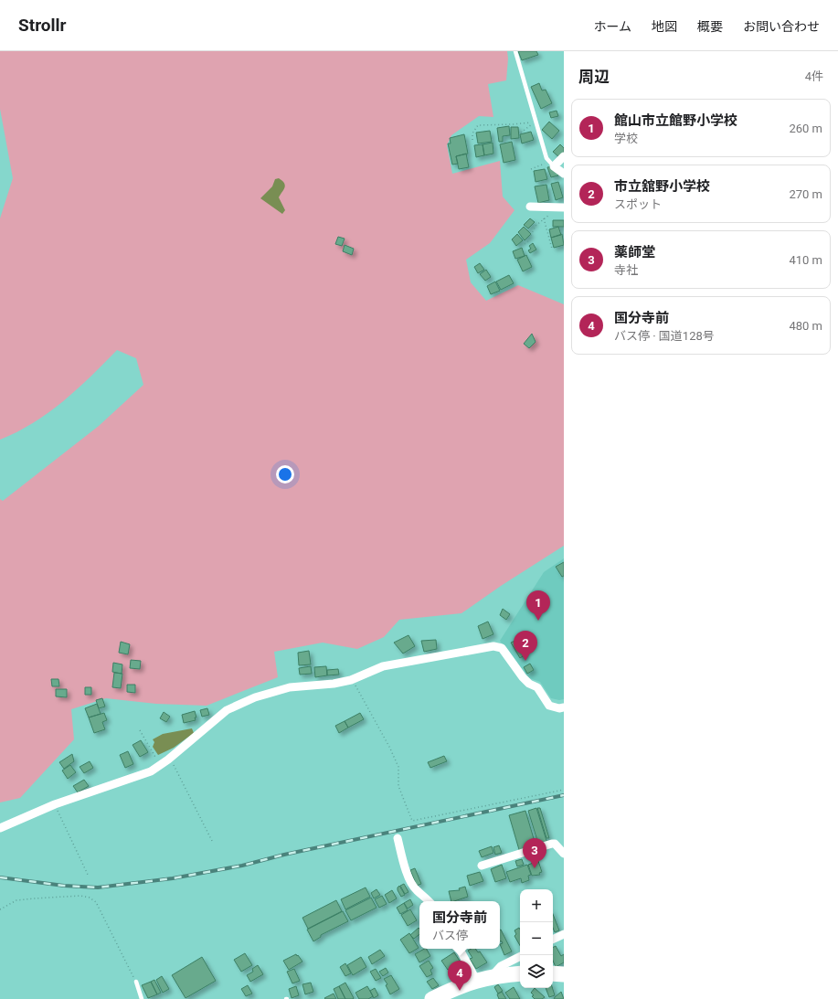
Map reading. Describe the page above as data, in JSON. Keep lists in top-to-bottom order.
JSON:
{
  "page": {
    "header": "Strollr",
    "nav": [
      "ホーム",
      "地図",
      "概要",
      "お問い合わせ"
    ],
    "heading": ["周辺", "4件"],
    "list": [
      {
        "mark": "1",
        "name": "館山市立館野小学校",
        "note": "学校",
        "value": "260 m"
      },
      {
        "mark": "2",
        "name": "市立舘野小学校",
        "note": "スポット",
        "value": "270 m"
      },
      {
        "mark": "3",
        "name": "薬師堂",
        "note": "寺社",
        "value": "410 m"
      },
      {
        "mark": "4",
        "name": "国分寺前",
        "note": "バス停 · 国道128号",
        "value": "480 m"
      }
    ],
    "pins": [
      "1",
      "2",
      "3",
      "4"
    ],
    "map_buttons": ["+", "−"],
    "popup": ["国分寺前", "バス停"]
  }
}
